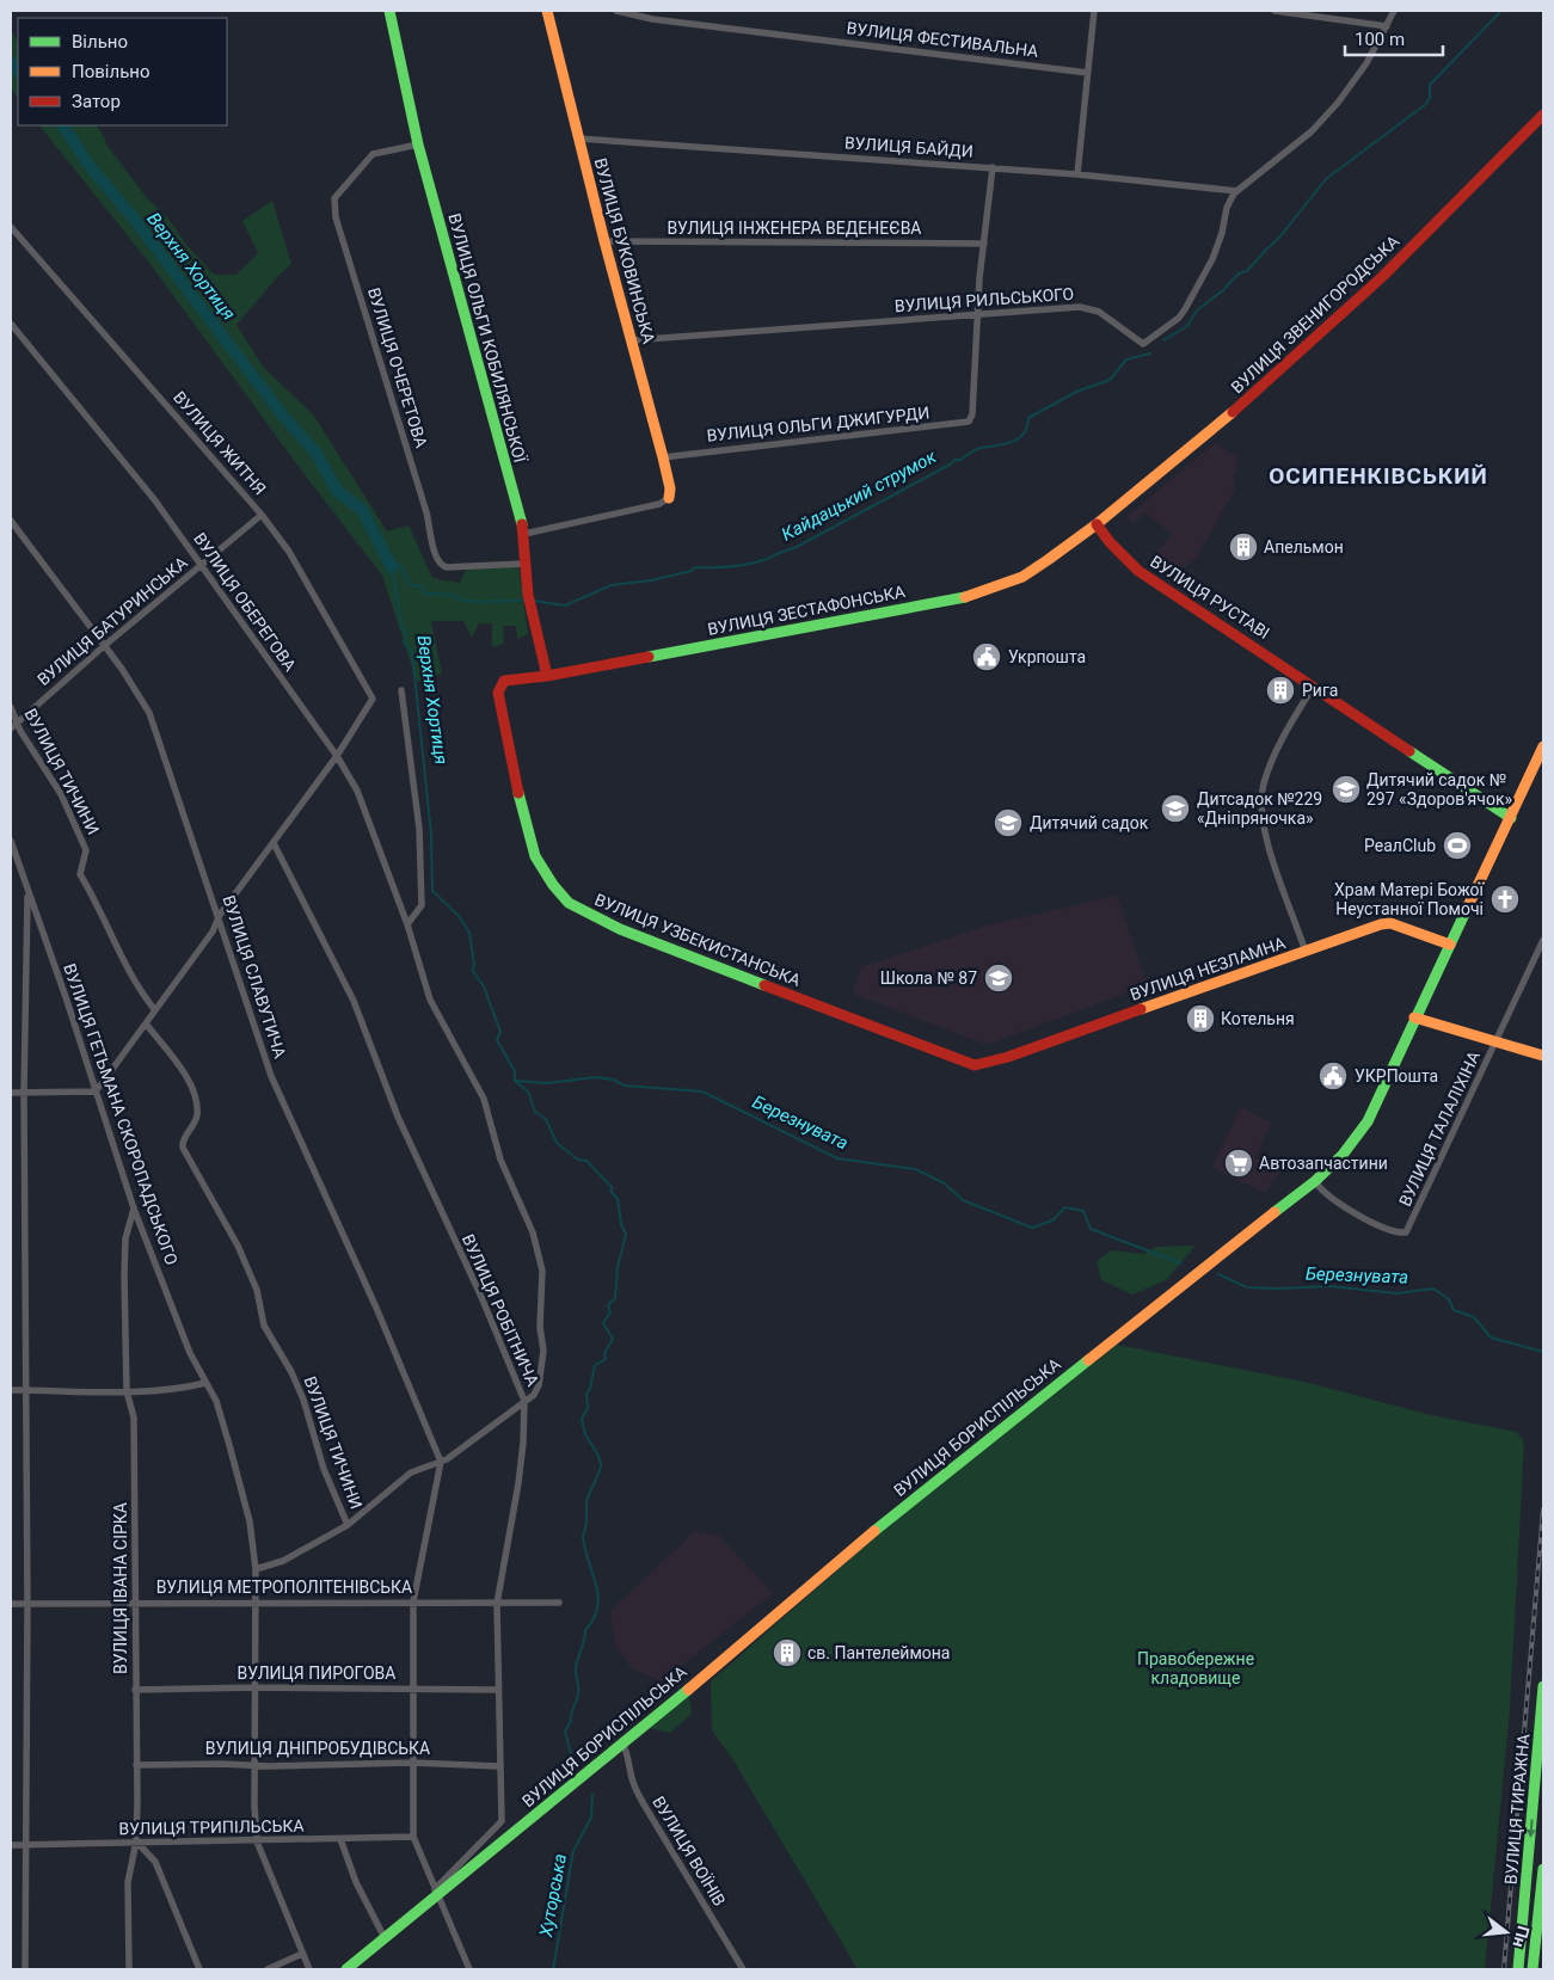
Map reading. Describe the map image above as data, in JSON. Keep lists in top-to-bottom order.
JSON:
{
  "streets": {
    "street": [
      "ВУЛИЦЯ ФЕСТИВАЛЬНА",
      "ВУЛИЦЯ БАЙДИ",
      "ВУЛИЦЯ ІНЖЕНЕРА ВЕДЕНЕЄВА",
      "ВУЛИЦЯ БУКОВИНСЬКА",
      "ВУЛИЦЯ РИЛЬСЬКОГО",
      "ВУЛИЦЯ ЗВЕНИГОРОДСЬКА",
      "ВУЛИЦЯ ОЛЬГИ КОБИЛЯНСЬКОЇ",
      "ВУЛИЦЯ ОЧЕРЕТОВА",
      "ВУЛИЦЯ ОЛЬГИ ДЖИГУРДИ",
      "ВУЛИЦЯ ЖИТНЯ",
      "ВУЛИЦЯ РУСТАВІ",
      "ВУЛИЦЯ ОБЕРЕГОВА",
      "ВУЛИЦЯ ЗЕСТАФОНСЬКА",
      "ВУЛИЦЯ БАТУРИНСЬКА",
      "ВУЛИЦЯ ТИЧИНИ",
      "ВУЛИЦЯ УЗБЕКИСТАНСЬКА",
      "ВУЛИЦЯ НЕЗЛАМНА",
      "ВУЛИЦЯ СЛАВУТИЧА",
      "ВУЛИЦЯ ГЕТЬМАНА СКОРОПАДСЬКОГО",
      "ВУЛИЦЯ ТАЛАЛІХІНА",
      "ВУЛИЦЯ РОБІТНИЧА",
      "ВУЛИЦЯ БОРИСПІЛЬСЬКА",
      "ВУЛИЦЯ МЕТРОПОЛІТЕНІВСЬКА",
      "ВУЛИЦЯ ІВАНА СІРКА",
      "ВУЛИЦЯ ПИРОГОВА",
      "ВУЛИЦЯ ДНІПРОБУДІВСЬКА",
      "ВУЛИЦЯ ТИРАЖНА",
      "ВУЛИЦЯ ТРИПІЛЬСЬКА",
      "ВУЛИЦЯ ВОЇНІВ"
    ]
  },
  "crossings": [
    ["ВУЛИЦЯ БАЙДИ", "ВУЛИЦЯ БУКОВИНСЬКА"],
    ["ВУЛИЦЯ БАЙДИ", "ВУЛИЦЯ РИЛЬСЬКОГО"],
    ["ВУЛИЦЯ ІНЖЕНЕРА ВЕДЕНЕЄВА", "ВУЛИЦЯ БУКОВИНСЬКА"],
    ["ВУЛИЦЯ БУКОВИНСЬКА", "ВУЛИЦЯ РИЛЬСЬКОГО"],
    ["ВУЛИЦЯ БУКОВИНСЬКА", "ВУЛИЦЯ ОЛЬГИ ДЖИГУРДИ"],
    ["ВУЛИЦЯ РИЛЬСЬКОГО", "ВУЛИЦЯ ОЛЬГИ ДЖИГУРДИ"],
    ["ВУЛИЦЯ ЗВЕНИГОРОДСЬКА", "ВУЛИЦЯ РУСТАВІ"],
    ["ВУЛИЦЯ ЗВЕНИГОРОДСЬКА", "ВУЛИЦЯ ЗЕСТАФОНСЬКА"],
    ["ВУЛИЦЯ ОЛЬГИ КОБИЛЯНСЬКОЇ", "ВУЛИЦЯ ОЧЕРЕТОВА"],
    ["ВУЛИЦЯ ОЛЬГИ КОБИЛЯНСЬКОЇ", "ВУЛИЦЯ ЗЕСТАФОНСЬКА"],
    ["ВУЛИЦЯ ЖИТНЯ", "ВУЛИЦЯ ОБЕРЕГОВА"],
    ["ВУЛИЦЯ ЖИТНЯ", "ВУЛИЦЯ БАТУРИНСЬКА"],
    ["ВУЛИЦЯ РУСТАВІ", "ВУЛИЦЯ ЗЕСТАФОНСЬКА"],
    ["ВУЛИЦЯ РУСТАВІ", "ВУЛИЦЯ БОРИСПІЛЬСЬКА"],
    ["ВУЛИЦЯ ОБЕРЕГОВА", "ВУЛИЦЯ БАТУРИНСЬКА"],
    ["ВУЛИЦЯ ОБЕРЕГОВА", "ВУЛИЦЯ РОБІТНИЧА"],
    ["ВУЛИЦЯ ЗЕСТАФОНСЬКА", "ВУЛИЦЯ УЗБЕКИСТАНСЬКА"],
    ["ВУЛИЦЯ БАТУРИНСЬКА", "ВУЛИЦЯ ТИЧИНИ"],
    ["ВУЛИЦЯ БАТУРИНСЬКА", "ВУЛИЦЯ СЛАВУТИЧА"],
    ["ВУЛИЦЯ УЗБЕКИСТАНСЬКА", "ВУЛИЦЯ НЕЗЛАМНА"],
    ["ВУЛИЦЯ НЕЗЛАМНА", "ВУЛИЦЯ БОРИСПІЛЬСЬКА"],
    ["ВУЛИЦЯ ГЕТЬМАНА СКОРОПАДСЬКОГО", "ВУЛИЦЯ МЕТРОПОЛІТЕНІВСЬКА"],
    ["ВУЛИЦЯ ГЕТЬМАНА СКОРОПАДСЬКОГО", "ВУЛИЦЯ ІВАНА СІРКА"],
    ["ВУЛИЦЯ ГЕТЬМАНА СКОРОПАДСЬКОГО", "ВУЛИЦЯ ПИРОГОВА"],
    ["ВУЛИЦЯ ГЕТЬМАНА СКОРОПАДСЬКОГО", "ВУЛИЦЯ ДНІПРОБУДІВСЬКА"],
    ["ВУЛИЦЯ ГЕТЬМАНА СКОРОПАДСЬКОГО", "ВУЛИЦЯ ТРИПІЛЬСЬКА"],
    ["ВУЛИЦЯ ТАЛАЛІХІНА", "ВУЛИЦЯ БОРИСПІЛЬСЬКА"],
    ["ВУЛИЦЯ БОРИСПІЛЬСЬКА", "ВУЛИЦЯ ВОЇНІВ"],
    ["ВУЛИЦЯ МЕТРОПОЛІТЕНІВСЬКА", "ВУЛИЦЯ ІВАНА СІРКА"],
    ["ВУЛИЦЯ ІВАНА СІРКА", "ВУЛИЦЯ ПИРОГОВА"],
    ["ВУЛИЦЯ ІВАНА СІРКА", "ВУЛИЦЯ ДНІПРОБУДІВСЬКА"],
    ["ВУЛИЦЯ ІВАНА СІРКА", "ВУЛИЦЯ ТРИПІЛЬСЬКА"]
  ],
  "districts": ["ОСИПЕНКІВСЬКИЙ"],
  "water": [
    "Верхня Хортиця",
    "Кайдацький струмок",
    "Березнувата",
    "Хуторська"
  ],
  "parks": ["Правобережне кладовище"],
  "places": {
    "building": [
      "Апельмон",
      "Рига",
      "Котельня",
      "св. Пантелеймона"
    ],
    "public building": ["Укрпошта", "УКРПошта"],
    "school or university": [
      "Дитячий садок № 297 «Здоров'ячок»",
      "Дитсадок №229 «Дніпряночка»",
      "Дитячий садок",
      "Школа № 87"
    ],
    "sports": ["РеалClub"],
    "church": ["Храм Матері Божої Неустанної Помочі"],
    "supermarket": ["Автозапчастини"]
  },
  "legend": ["Вільно", "Повільно", "Затор"],
  "scale_bar": "100 m",
  "north": "right"
}
